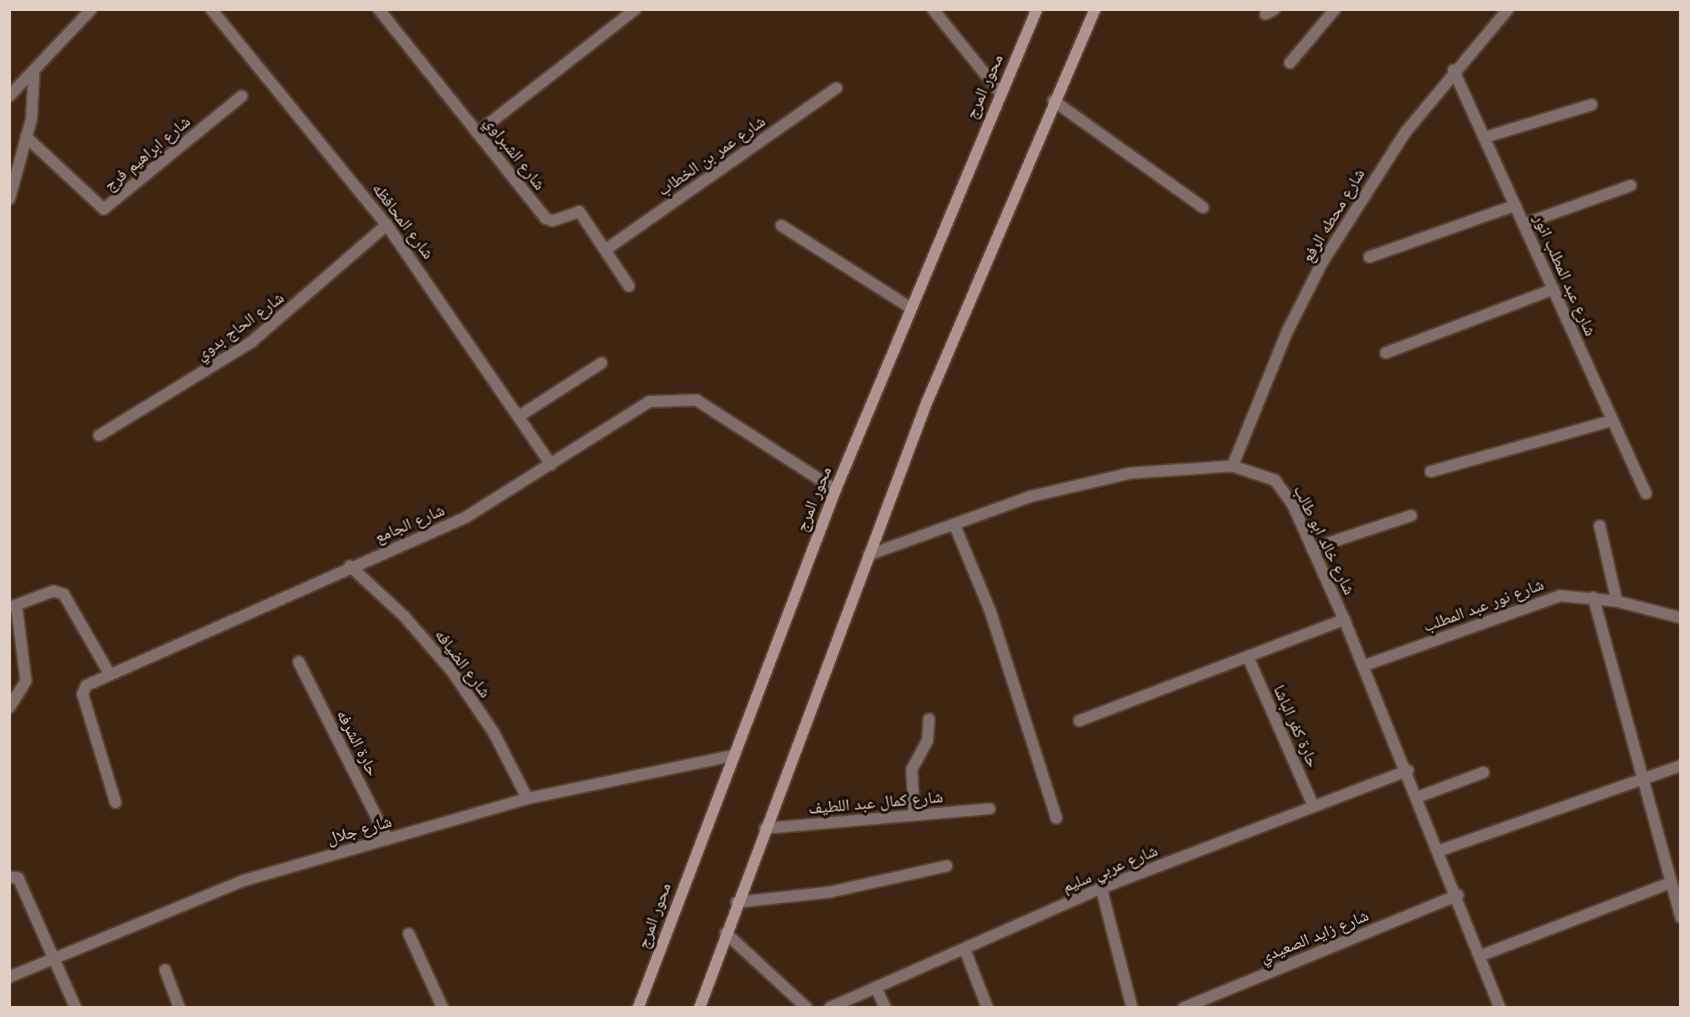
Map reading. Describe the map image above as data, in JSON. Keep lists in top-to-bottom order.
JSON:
{
  "streets": {
    "main road": ["محور المرج"],
    "street": [
      "شارع ابراهيم فرج",
      "شارع الشبراوي",
      "شارع عمر بن الخطاب",
      "شارع محطه الرفع",
      "شارع المحافظه",
      "شارع عبد المطلب انور",
      "شارع الحاج بدوي",
      "شارع الجامع",
      "شارع خالد ابو طالب",
      "شارع نور عبد المطلب",
      "شارع الضيافه",
      "حارة كفر الباشا",
      "حارة الشرفه",
      "شارع كمال عبد اللطيف",
      "شارع جلال",
      "شارع عربي سليم",
      "شارع زايد الصعيدي"
    ]
  },
  "crossings": [
    ["محور المرج", "شارع الجامع"],
    ["محور المرج", "شارع جلال"],
    ["شارع الشبراوي", "شارع عمر بن الخطاب"],
    ["شارع محطه الرفع", "شارع عبد المطلب انور"],
    ["شارع محطه الرفع", "شارع خالد ابو طالب"],
    ["شارع المحافظه", "شارع الحاج بدوي"],
    ["شارع المحافظه", "شارع الجامع"],
    ["شارع الجامع", "شارع الضيافه"],
    ["شارع خالد ابو طالب", "شارع نور عبد المطلب"],
    ["شارع خالد ابو طالب", "شارع عربي سليم"],
    ["شارع خالد ابو طالب", "شارع زايد الصعيدي"],
    ["شارع الضيافه", "شارع جلال"],
    ["حارة كفر الباشا", "شارع عربي سليم"],
    ["حارة الشرفه", "شارع جلال"]
  ]
}
